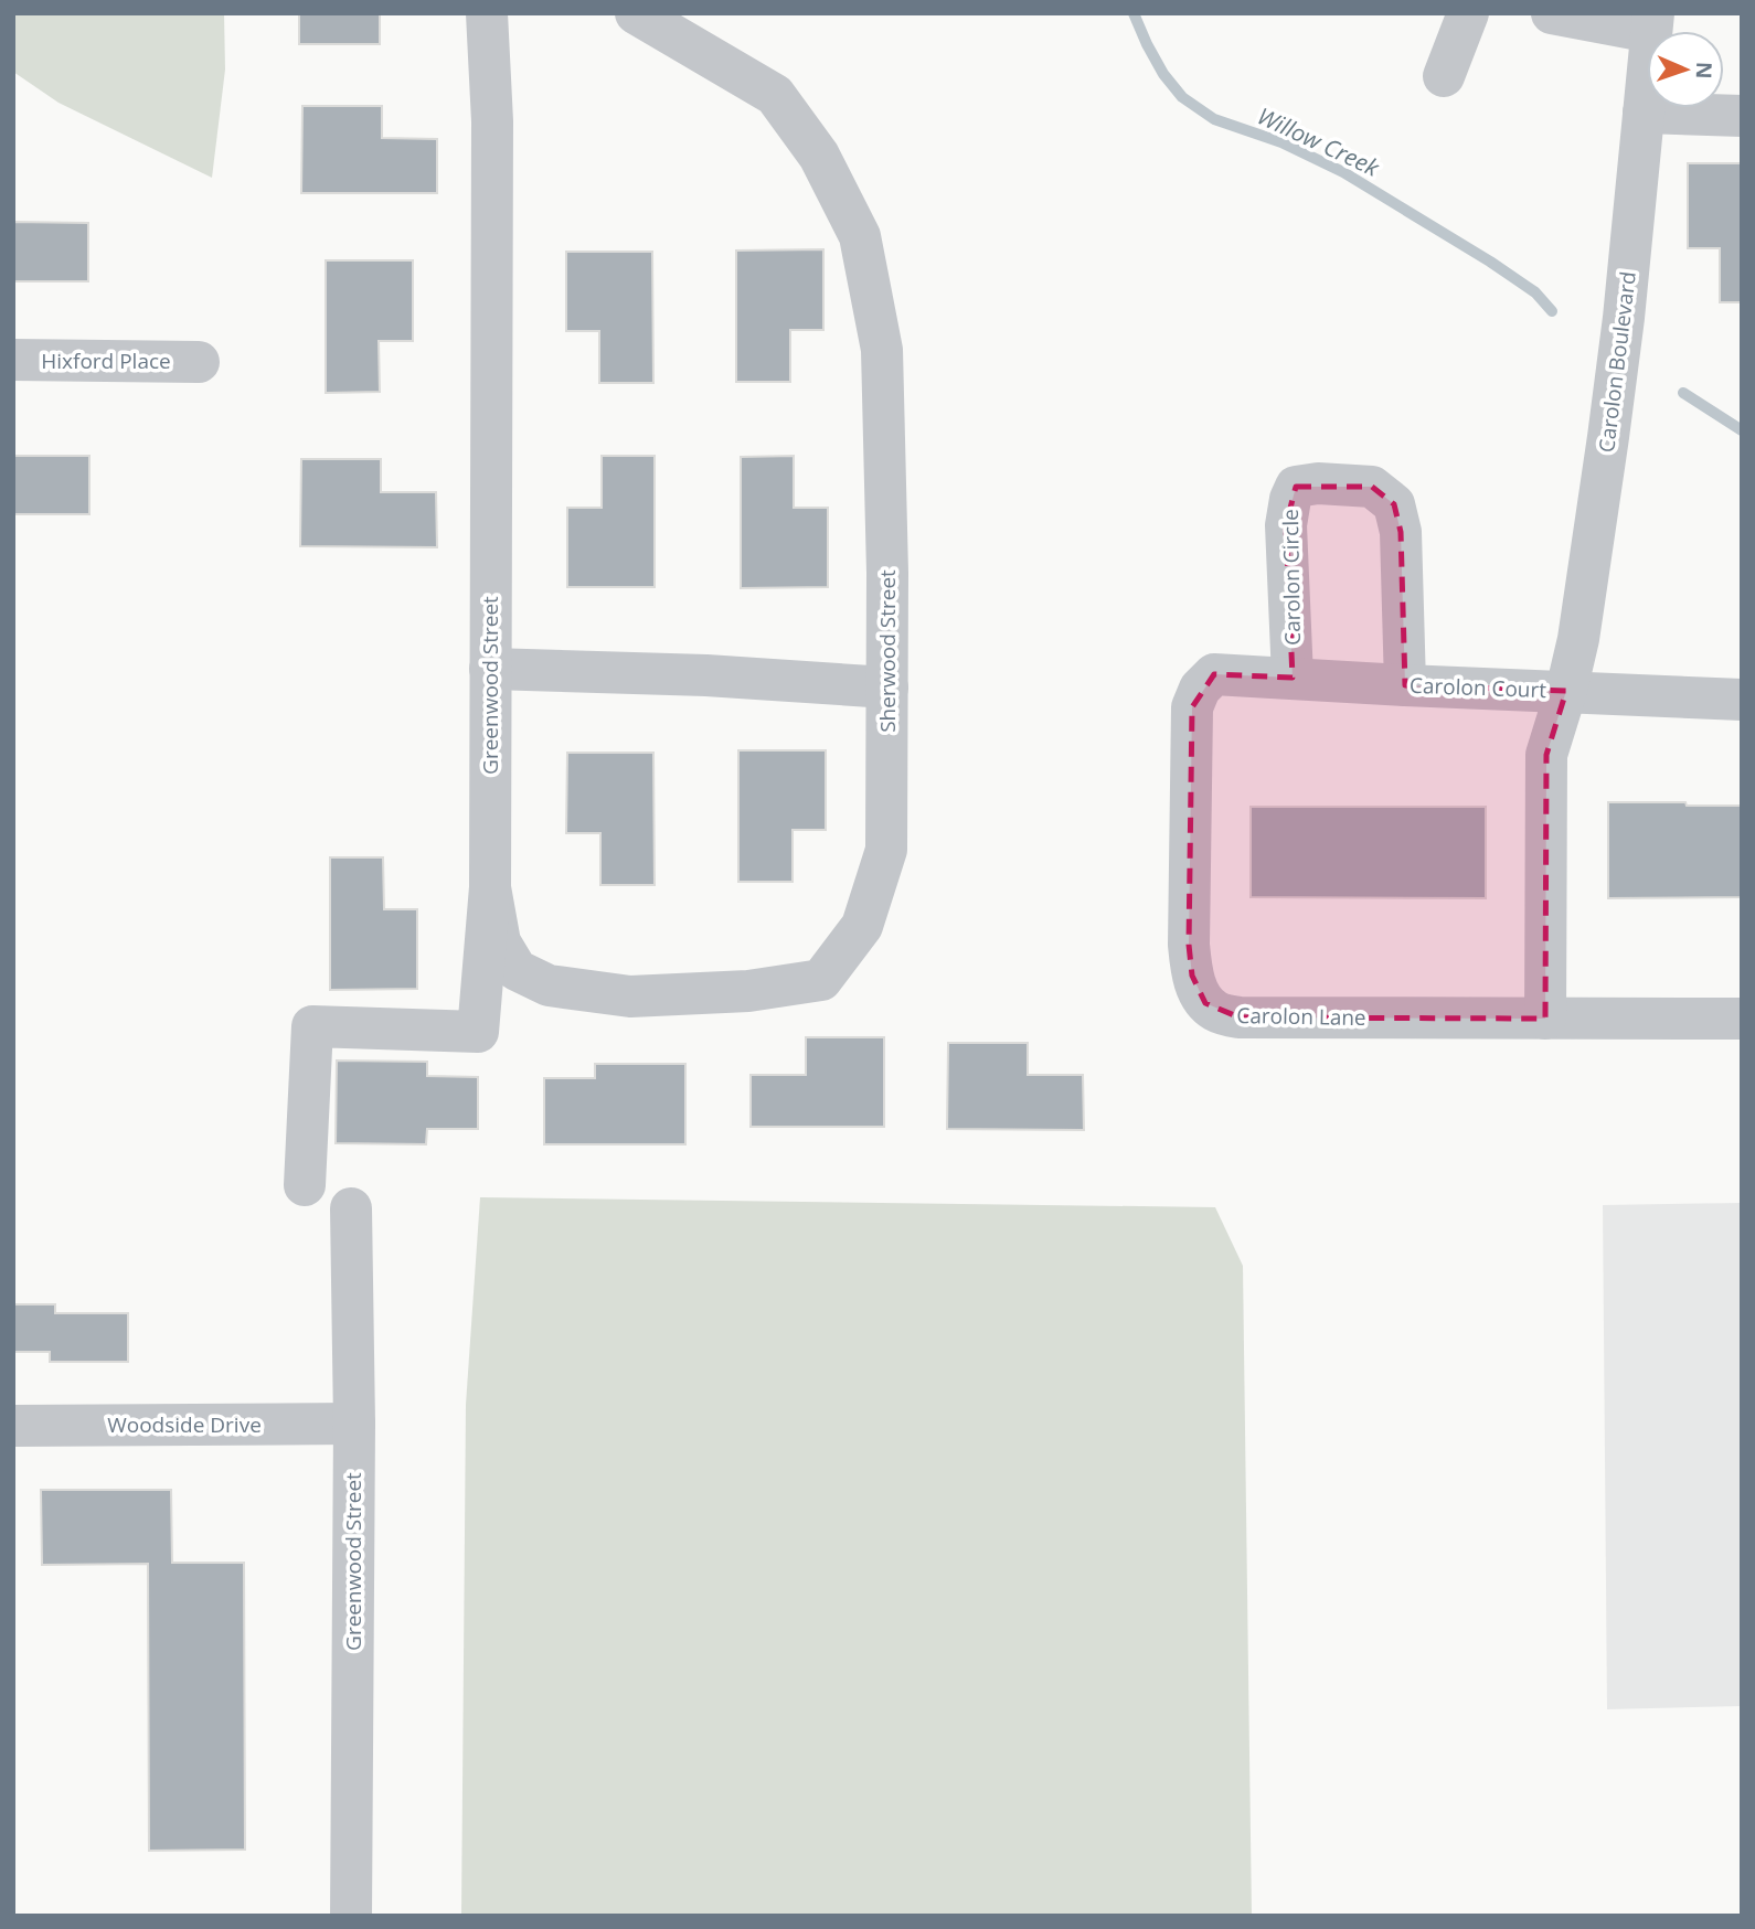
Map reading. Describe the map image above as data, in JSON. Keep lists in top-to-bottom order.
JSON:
{
  "streets": {
    "street": [
      "Hixford Place",
      "Carolon Boulevard",
      "Carolon Circle",
      "Sherwood Street",
      "Greenwood Street",
      "Carolon Court",
      "Carolon Lane",
      "Woodside Drive"
    ]
  },
  "crossings": [
    ["Carolon Boulevard", "Carolon Court"],
    ["Carolon Boulevard", "Carolon Lane"],
    ["Carolon Circle", "Carolon Court"],
    ["Sherwood Street", "Greenwood Street"],
    ["Greenwood Street", "Woodside Drive"],
    ["Carolon Court", "Carolon Lane"]
  ],
  "water": ["Willow Creek"],
  "north": "right"
}
